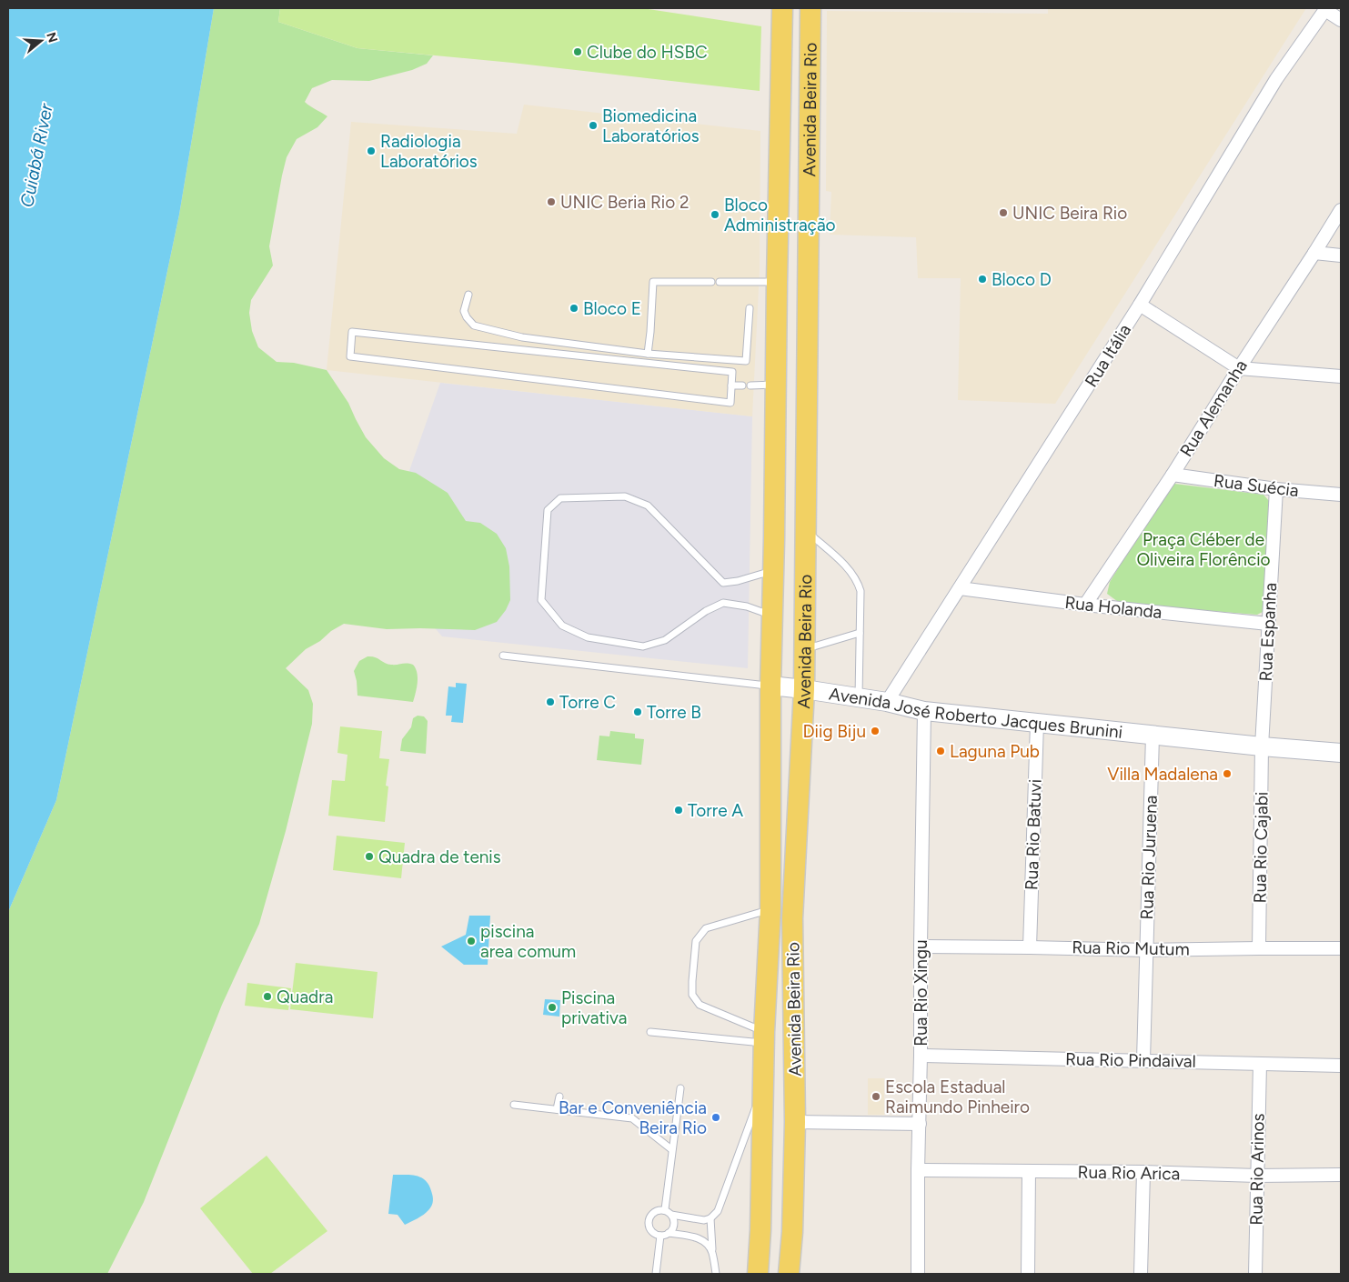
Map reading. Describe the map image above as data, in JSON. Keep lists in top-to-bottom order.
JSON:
{
  "streets": {
    "main road": ["Avenida Beira Rio", "Avenida José Roberto Jacques Brunini"],
    "street": [
      "Rua Itália",
      "Rua Alemanha",
      "Rua Suécia",
      "Rua Holanda",
      "Rua Espanha",
      "Rua Rio Batuvi",
      "Rua Rio Cajabi",
      "Rua Rio Juruena",
      "Rua Rio Mutum",
      "Rua Rio Xingu",
      "Rua Rio Pindaival",
      "Rua Rio Arinos",
      "Rua Rio Arica"
    ]
  },
  "crossings": [
    ["Avenida Beira Rio", "Avenida José Roberto Jacques Brunini"],
    ["Rua Itália", "Rua Holanda"],
    ["Rua Itália", "Avenida José Roberto Jacques Brunini"],
    ["Rua Alemanha", "Rua Suécia"],
    ["Rua Alemanha", "Rua Holanda"],
    ["Rua Suécia", "Rua Espanha"],
    ["Rua Holanda", "Rua Espanha"],
    ["Rua Espanha", "Avenida José Roberto Jacques Brunini"],
    ["Rua Espanha", "Rua Rio Cajabi"],
    ["Avenida José Roberto Jacques Brunini", "Rua Rio Batuvi"],
    ["Avenida José Roberto Jacques Brunini", "Rua Rio Cajabi"],
    ["Avenida José Roberto Jacques Brunini", "Rua Rio Juruena"],
    ["Avenida José Roberto Jacques Brunini", "Rua Rio Xingu"],
    ["Rua Rio Batuvi", "Rua Rio Mutum"],
    ["Rua Rio Cajabi", "Rua Rio Mutum"],
    ["Rua Rio Juruena", "Rua Rio Mutum"],
    ["Rua Rio Juruena", "Rua Rio Pindaival"],
    ["Rua Rio Mutum", "Rua Rio Xingu"],
    ["Rua Rio Xingu", "Rua Rio Pindaival"],
    ["Rua Rio Xingu", "Rua Rio Arica"],
    ["Rua Rio Pindaival", "Rua Rio Arinos"],
    ["Rua Rio Arinos", "Rua Rio Arica"]
  ],
  "water": ["Cuiabá River"],
  "parks": ["Praça Cléber de Oliveira Florêncio"],
  "places": [
    "Clube do HSBC",
    "Biomedicina Laboratórios",
    "Radiologia Laboratórios",
    "UNIC Beria Rio 2",
    "UNIC Beira Rio",
    "Bloco Administração",
    "Bloco D",
    "Bloco E",
    "Torre C",
    "Torre B",
    "Diig Biju",
    "Laguna Pub",
    "Villa Madalena",
    "Torre A",
    "Quadra de tenis",
    "piscina area comum",
    "Quadra",
    "Piscina privativa",
    "Escola Estadual Raimundo Pinheiro",
    "Bar e Conveniência Beira Rio"
  ],
  "north": "right"
}
